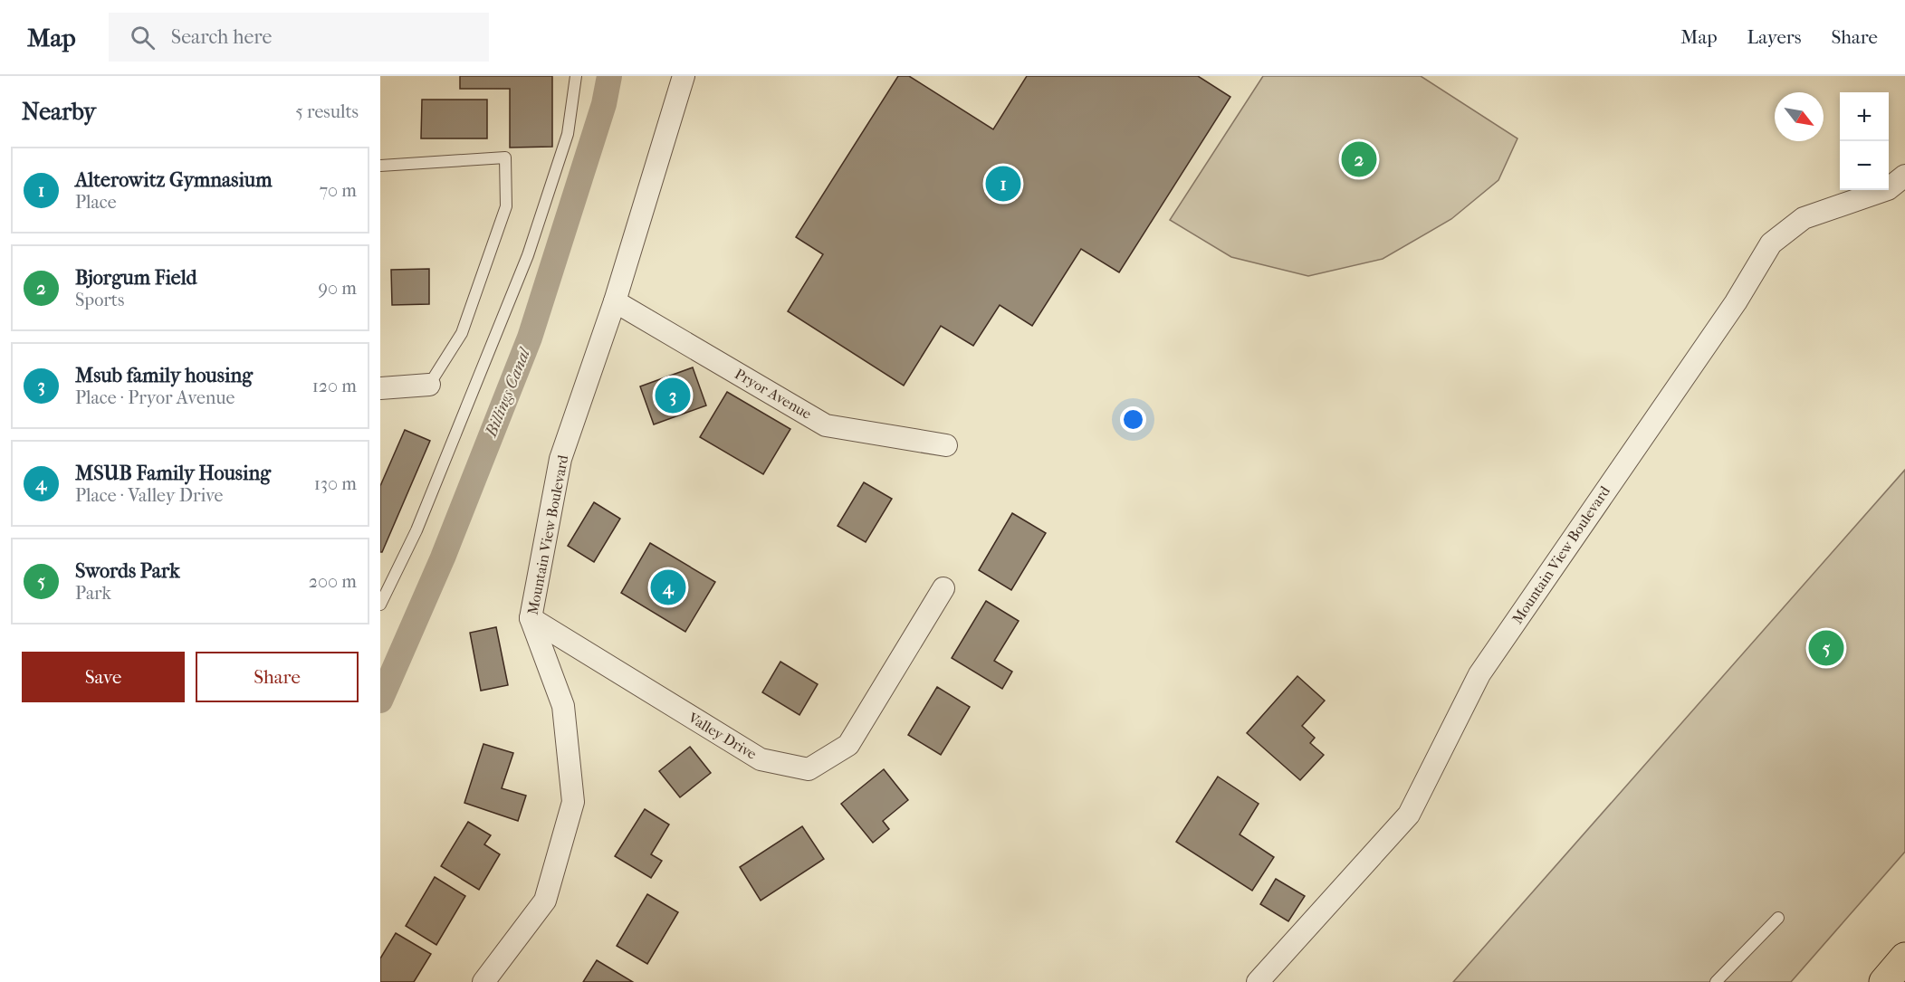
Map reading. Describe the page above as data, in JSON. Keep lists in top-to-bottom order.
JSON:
{
  "streets": {
    "street": ["Pryor Avenue", "Mountain View Boulevard", "Valley Drive"]
  },
  "crossings": [
    ["Pryor Avenue", "Mountain View Boulevard"],
    ["Mountain View Boulevard", "Valley Drive"]
  ],
  "water": ["Billings Canal"],
  "north": "bottom right",
  "page": {
    "header": "Map",
    "search": "Search here",
    "nav": ["Map", "Layers", "Share"],
    "heading": ["Nearby", "5 results"],
    "map_buttons": ["+", "−"],
    "pins": [
      "2",
      "1",
      "3",
      "4",
      "5"
    ],
    "list": [
      {
        "mark": "1",
        "name": "Alterowitz Gymnasium",
        "note": "Place",
        "value": "70 m"
      },
      {
        "mark": "2",
        "name": "Bjorgum Field",
        "note": "Sports",
        "value": "90 m"
      },
      {
        "mark": "3",
        "name": "Msub family housing",
        "note": "Place · Pryor Avenue",
        "value": "120 m"
      },
      {
        "mark": "4",
        "name": "MSUB Family Housing",
        "note": "Place · Valley Drive",
        "value": "130 m"
      },
      {
        "mark": "5",
        "name": "Swords Park",
        "note": "Park",
        "value": "200 m"
      }
    ],
    "buttons": ["Save", "Share"]
  }
}
